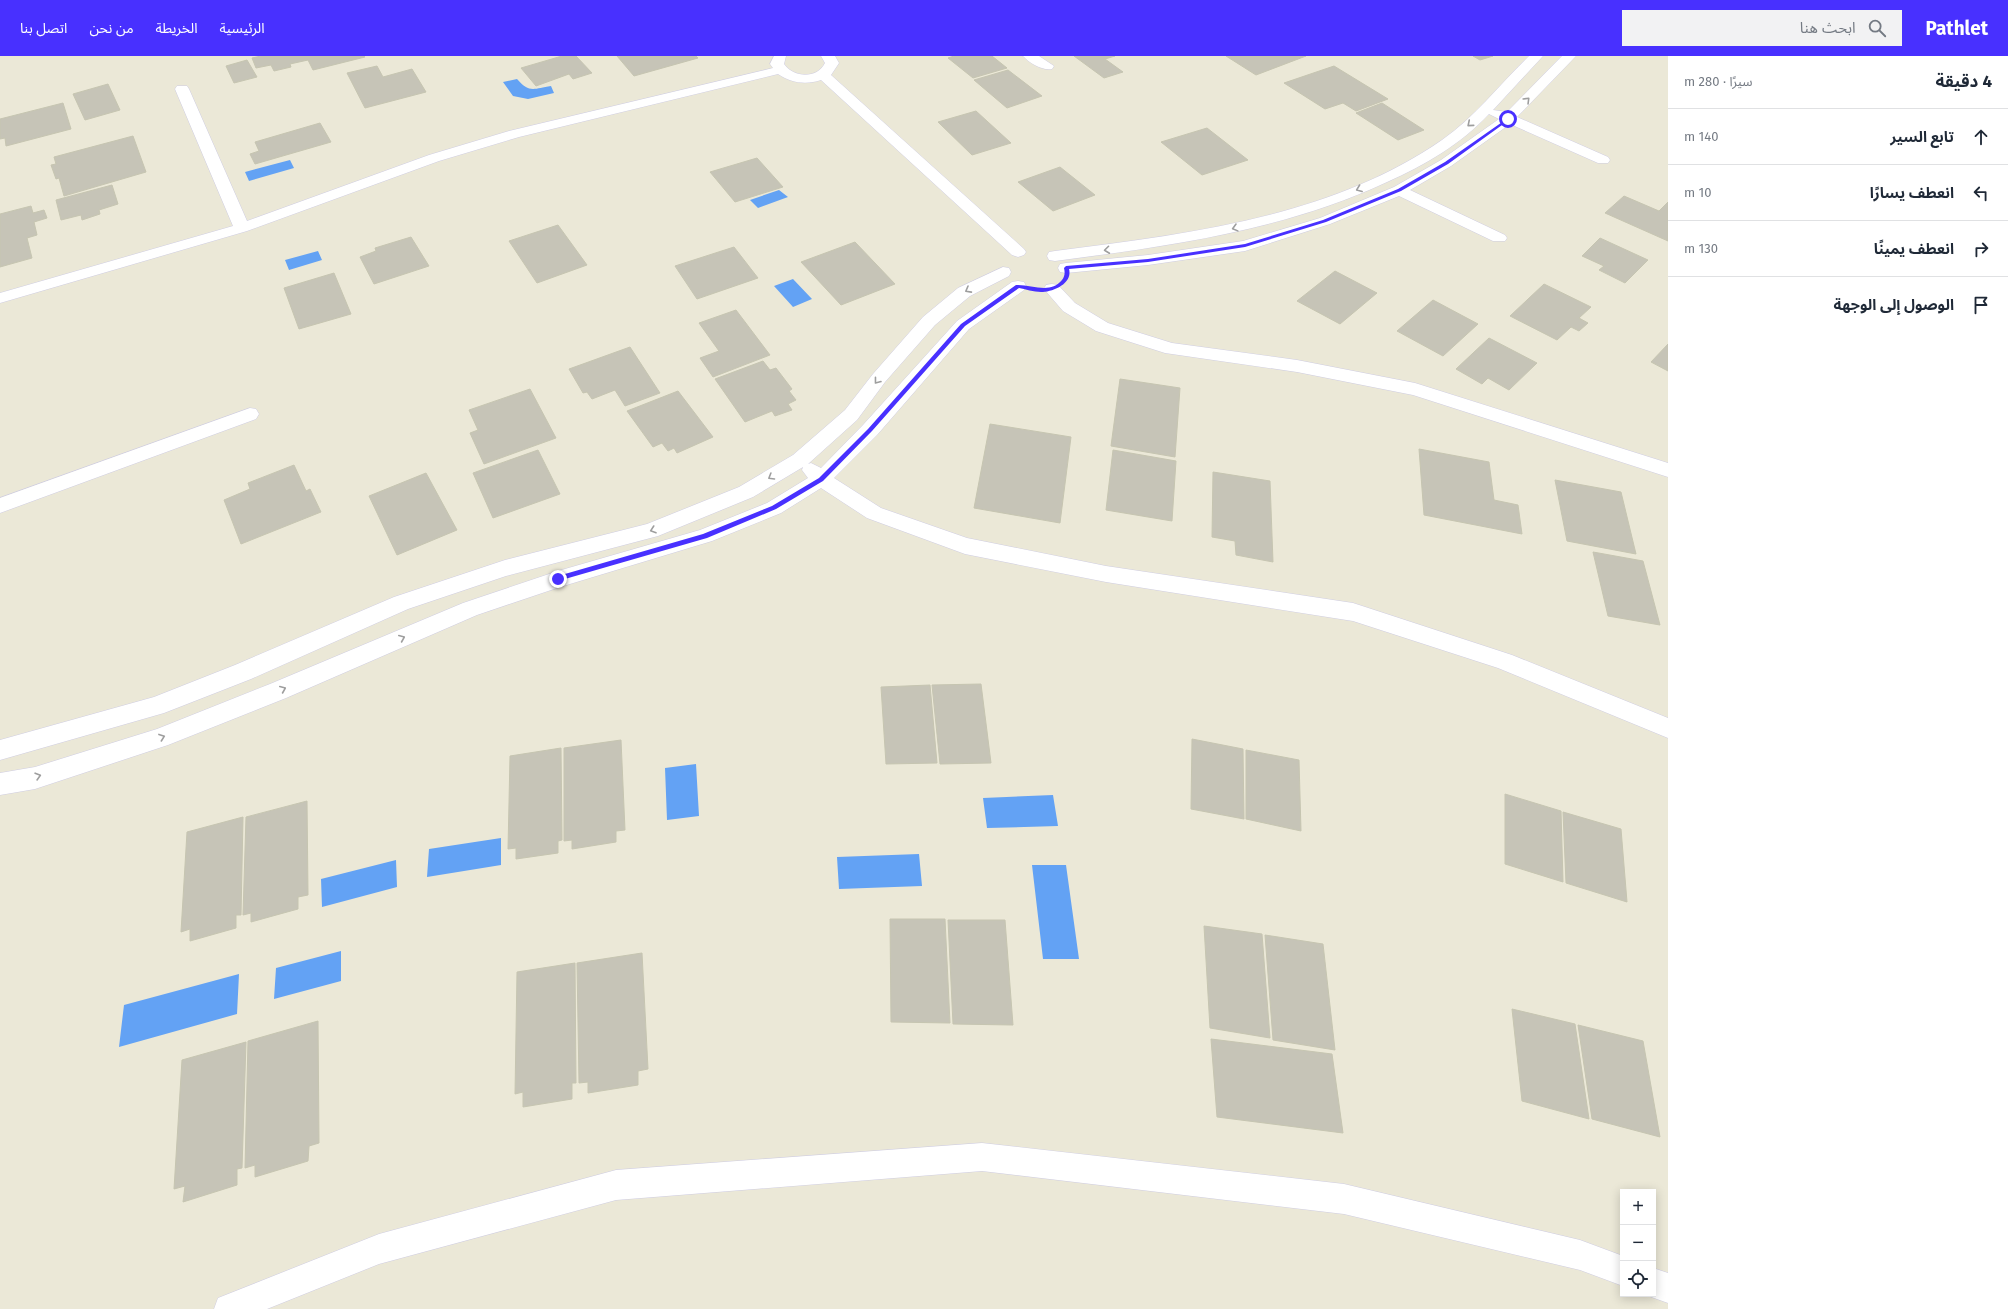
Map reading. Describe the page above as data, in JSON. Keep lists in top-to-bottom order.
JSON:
{
  "page": {
    "header": "Pathlet",
    "search": "ابحث هنا",
    "nav": [
      "الرئيسية",
      "الخريطة",
      "من نحن",
      "اتصل بنا"
    ],
    "heading": ["4 دقيقة", "سيرًا · 280 m"],
    "list": [
      ["تابع السير", "140 m"],
      ["انعطف يسارًا", "10 m"],
      ["انعطف يمينًا", "130 m"],
      "الوصول إلى الوجهة"
    ],
    "map_buttons": ["+", "−"]
  }
}
